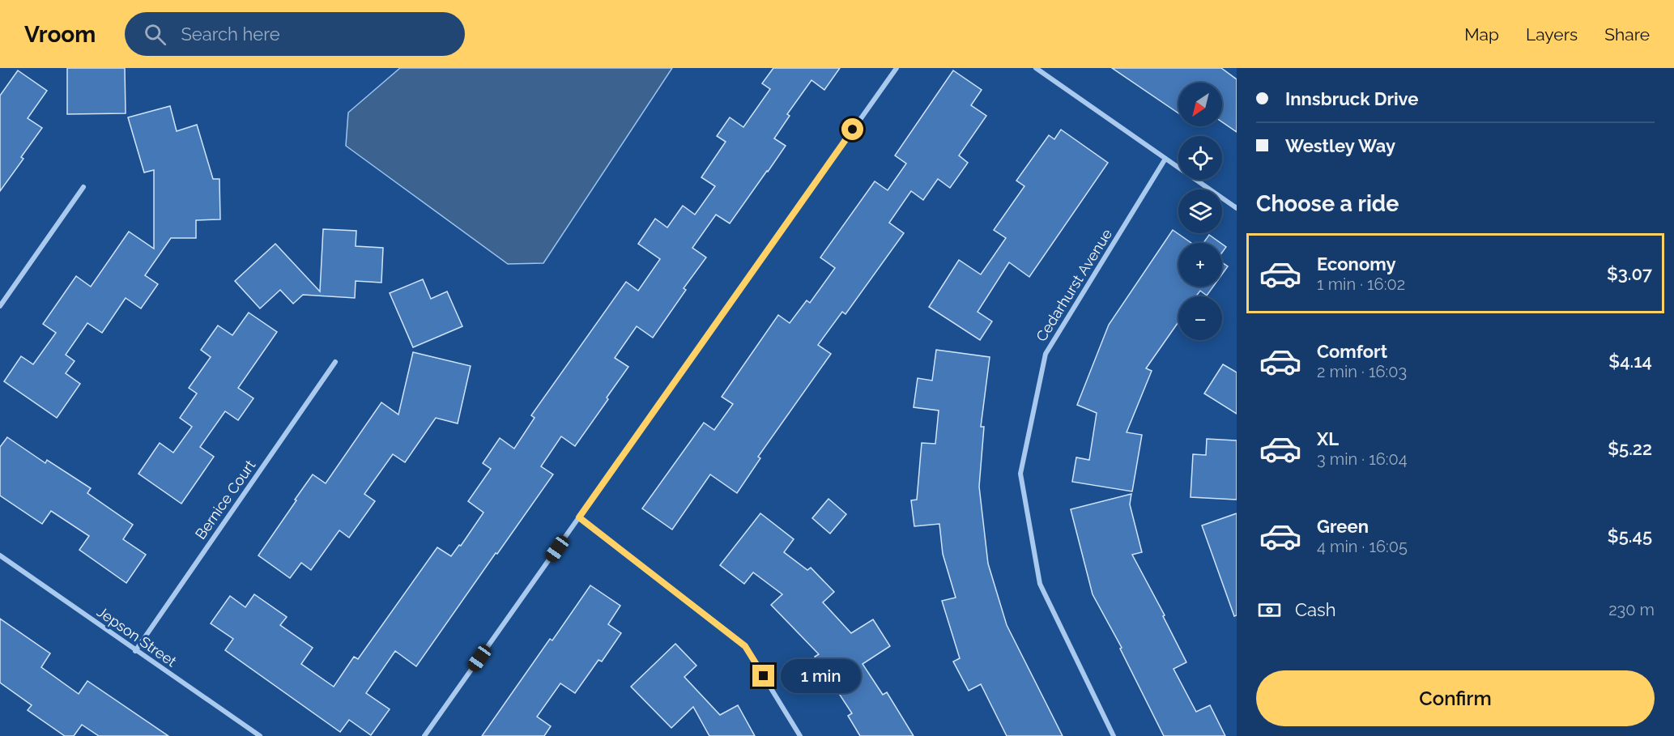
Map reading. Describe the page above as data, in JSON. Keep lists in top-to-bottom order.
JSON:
{
  "streets": {
    "street": ["Cedarhurst Avenue", "Bernice Court", "Jepson Street"]
  },
  "crossings": [
    ["Bernice Court", "Jepson Street"]
  ],
  "north": "bottom left",
  "page": {
    "header": "Vroom",
    "search": "Search here",
    "nav": ["Map", "Layers", "Share"],
    "banner": ["Innsbruck Drive", "Westley Way"],
    "map_buttons": ["+", "−"],
    "heading": "Choose a ride",
    "list": [
      {
        "name": "Economy",
        "note": "1 min · 16:02",
        "value": "$3.07"
      },
      {
        "name": "Comfort",
        "note": "2 min · 16:03",
        "value": "$4.14"
      },
      {
        "name": "XL",
        "note": "3 min · 16:04",
        "value": "$5.22"
      },
      {
        "name": "Green",
        "note": "4 min · 16:05",
        "value": "$5.45"
      }
    ],
    "pay": ["Cash", "230 m"],
    "bubble": "1 min",
    "buttons": "Confirm"
  }
}
